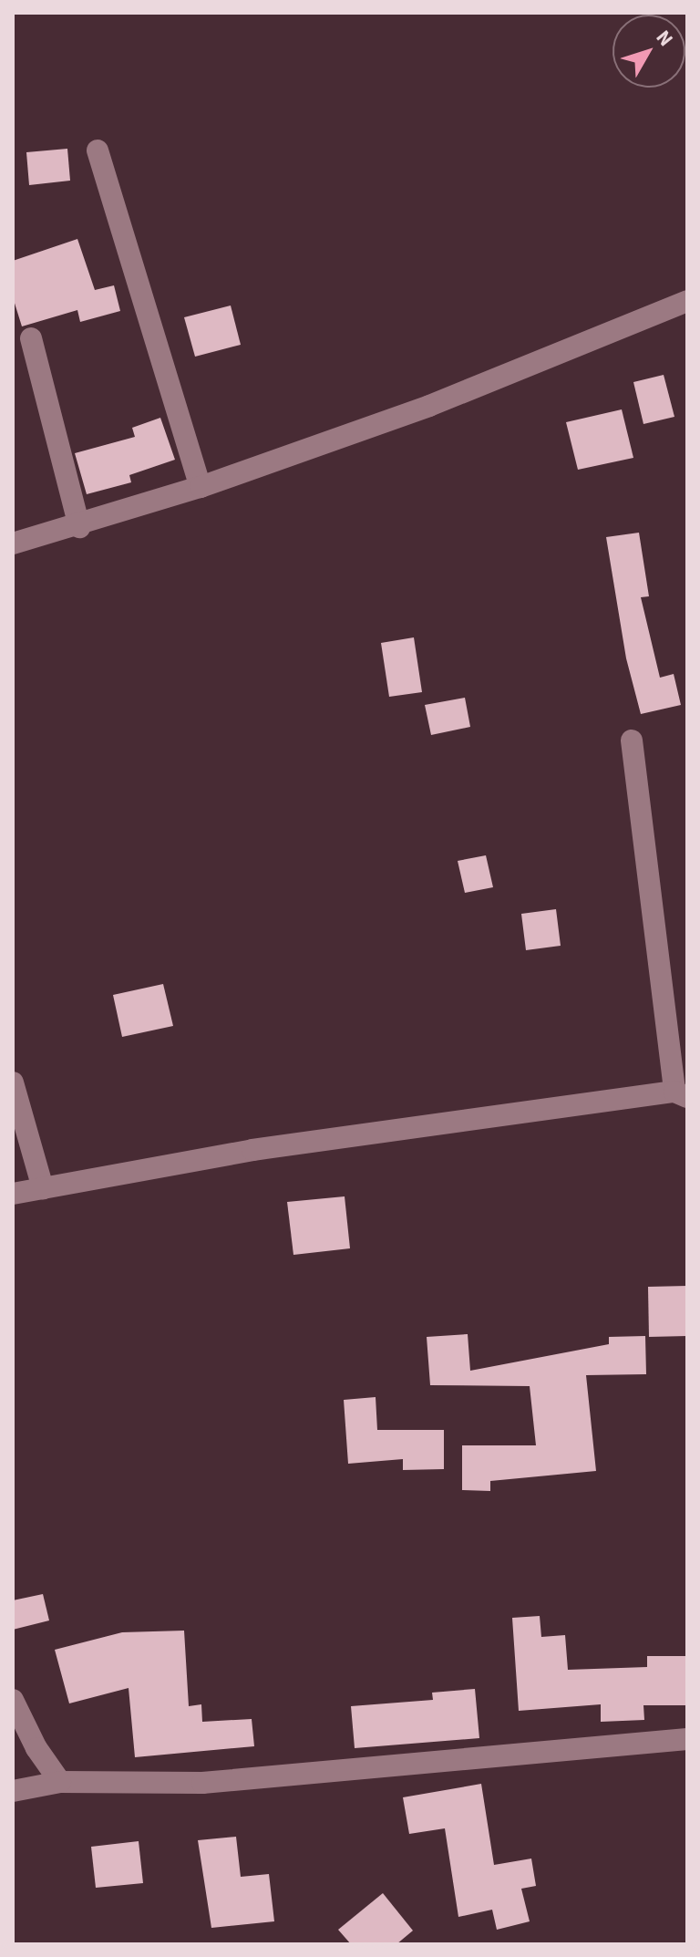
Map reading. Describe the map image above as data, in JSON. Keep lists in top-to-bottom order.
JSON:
{
  "north": "top right"
}
